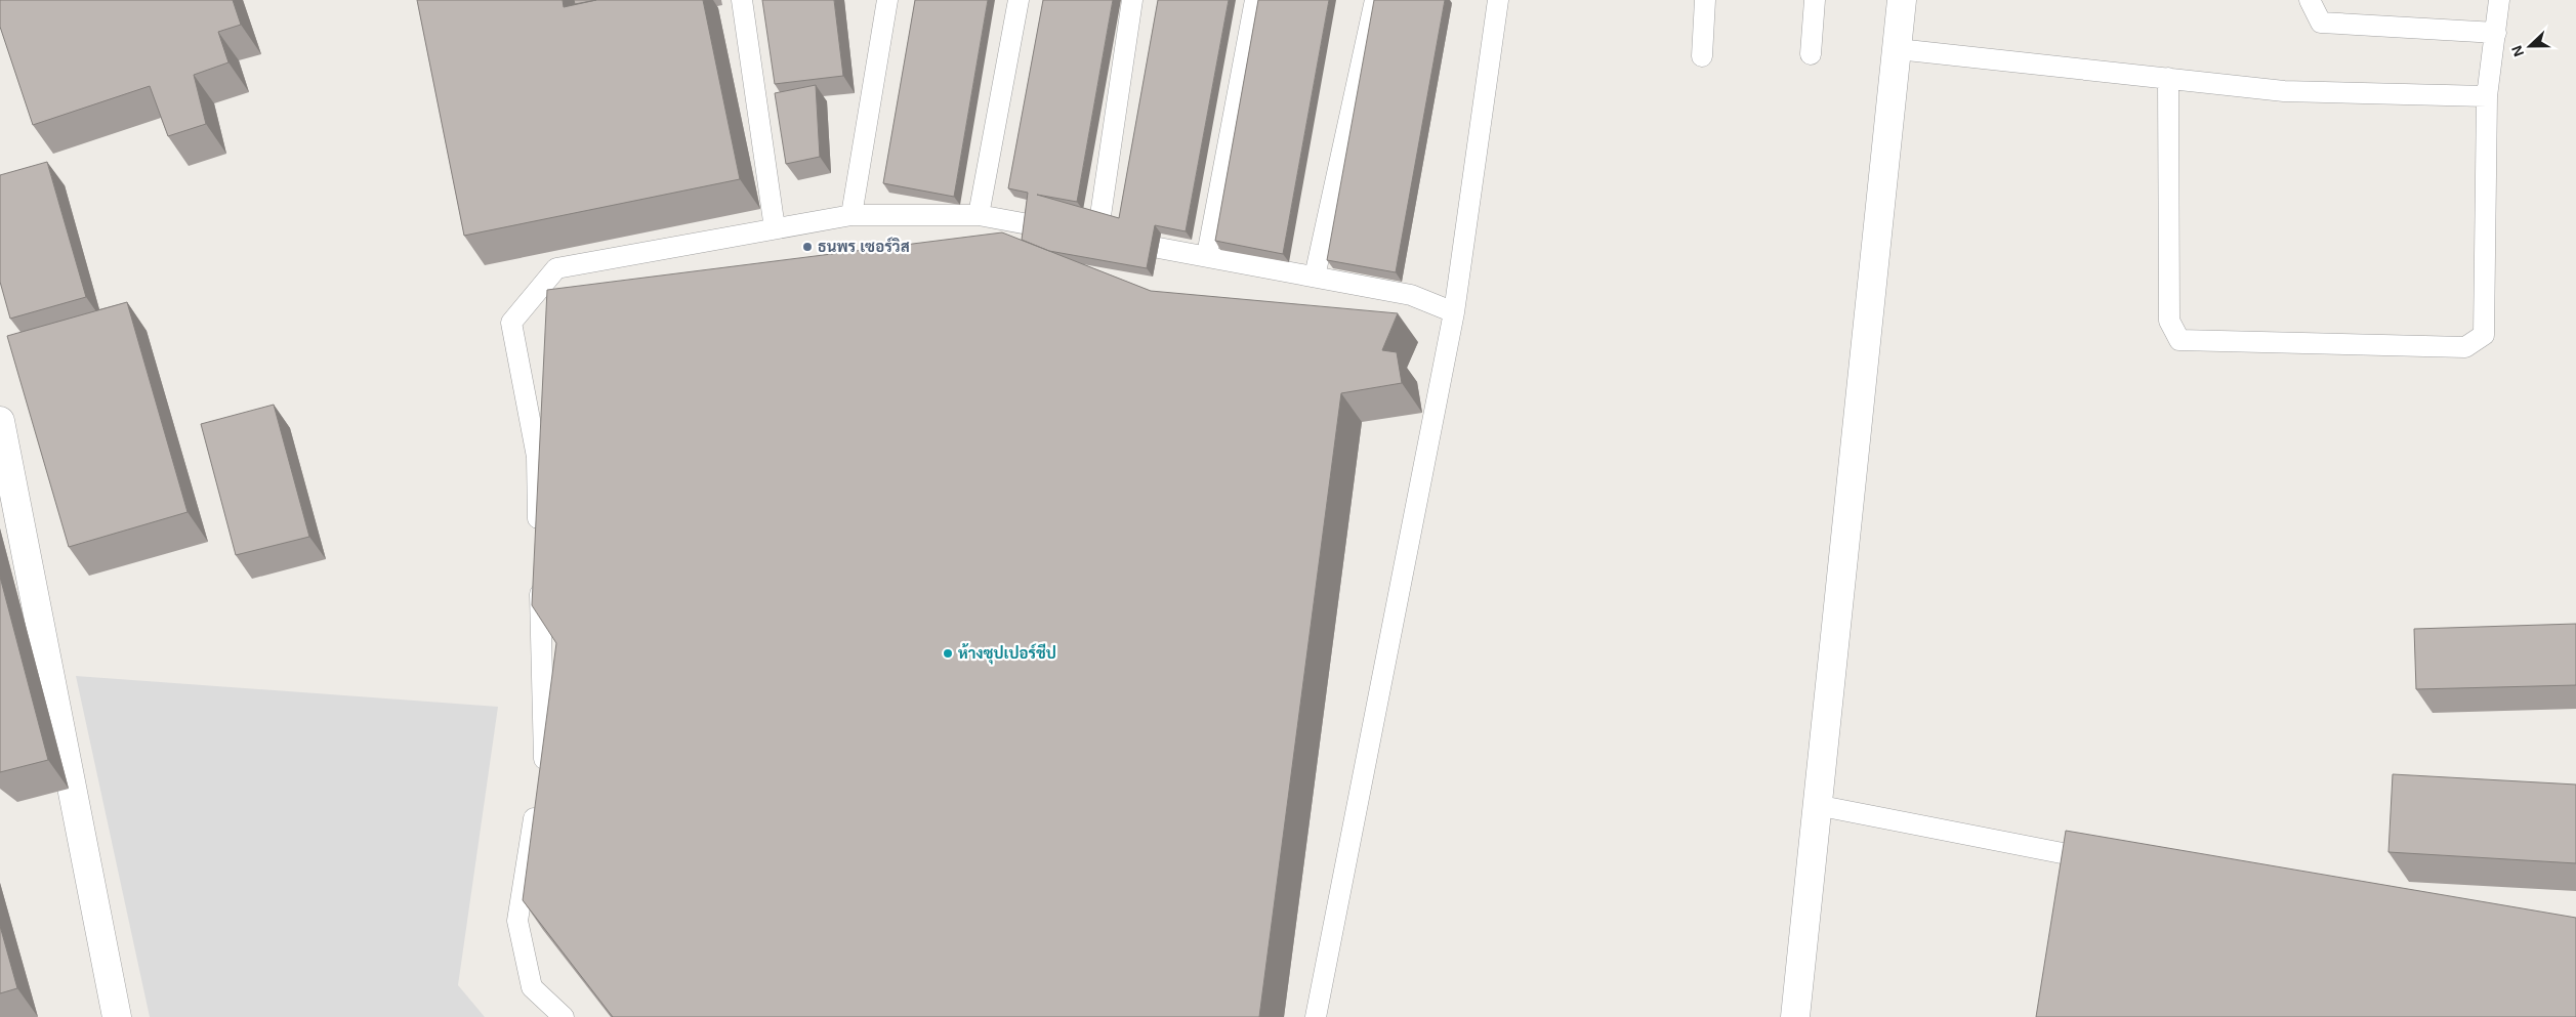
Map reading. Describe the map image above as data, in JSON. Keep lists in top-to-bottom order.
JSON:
{
  "places": ["ธนพร เซอร์วิส", "ห้างซุปเปอร์ชีป"],
  "north": "left"
}
